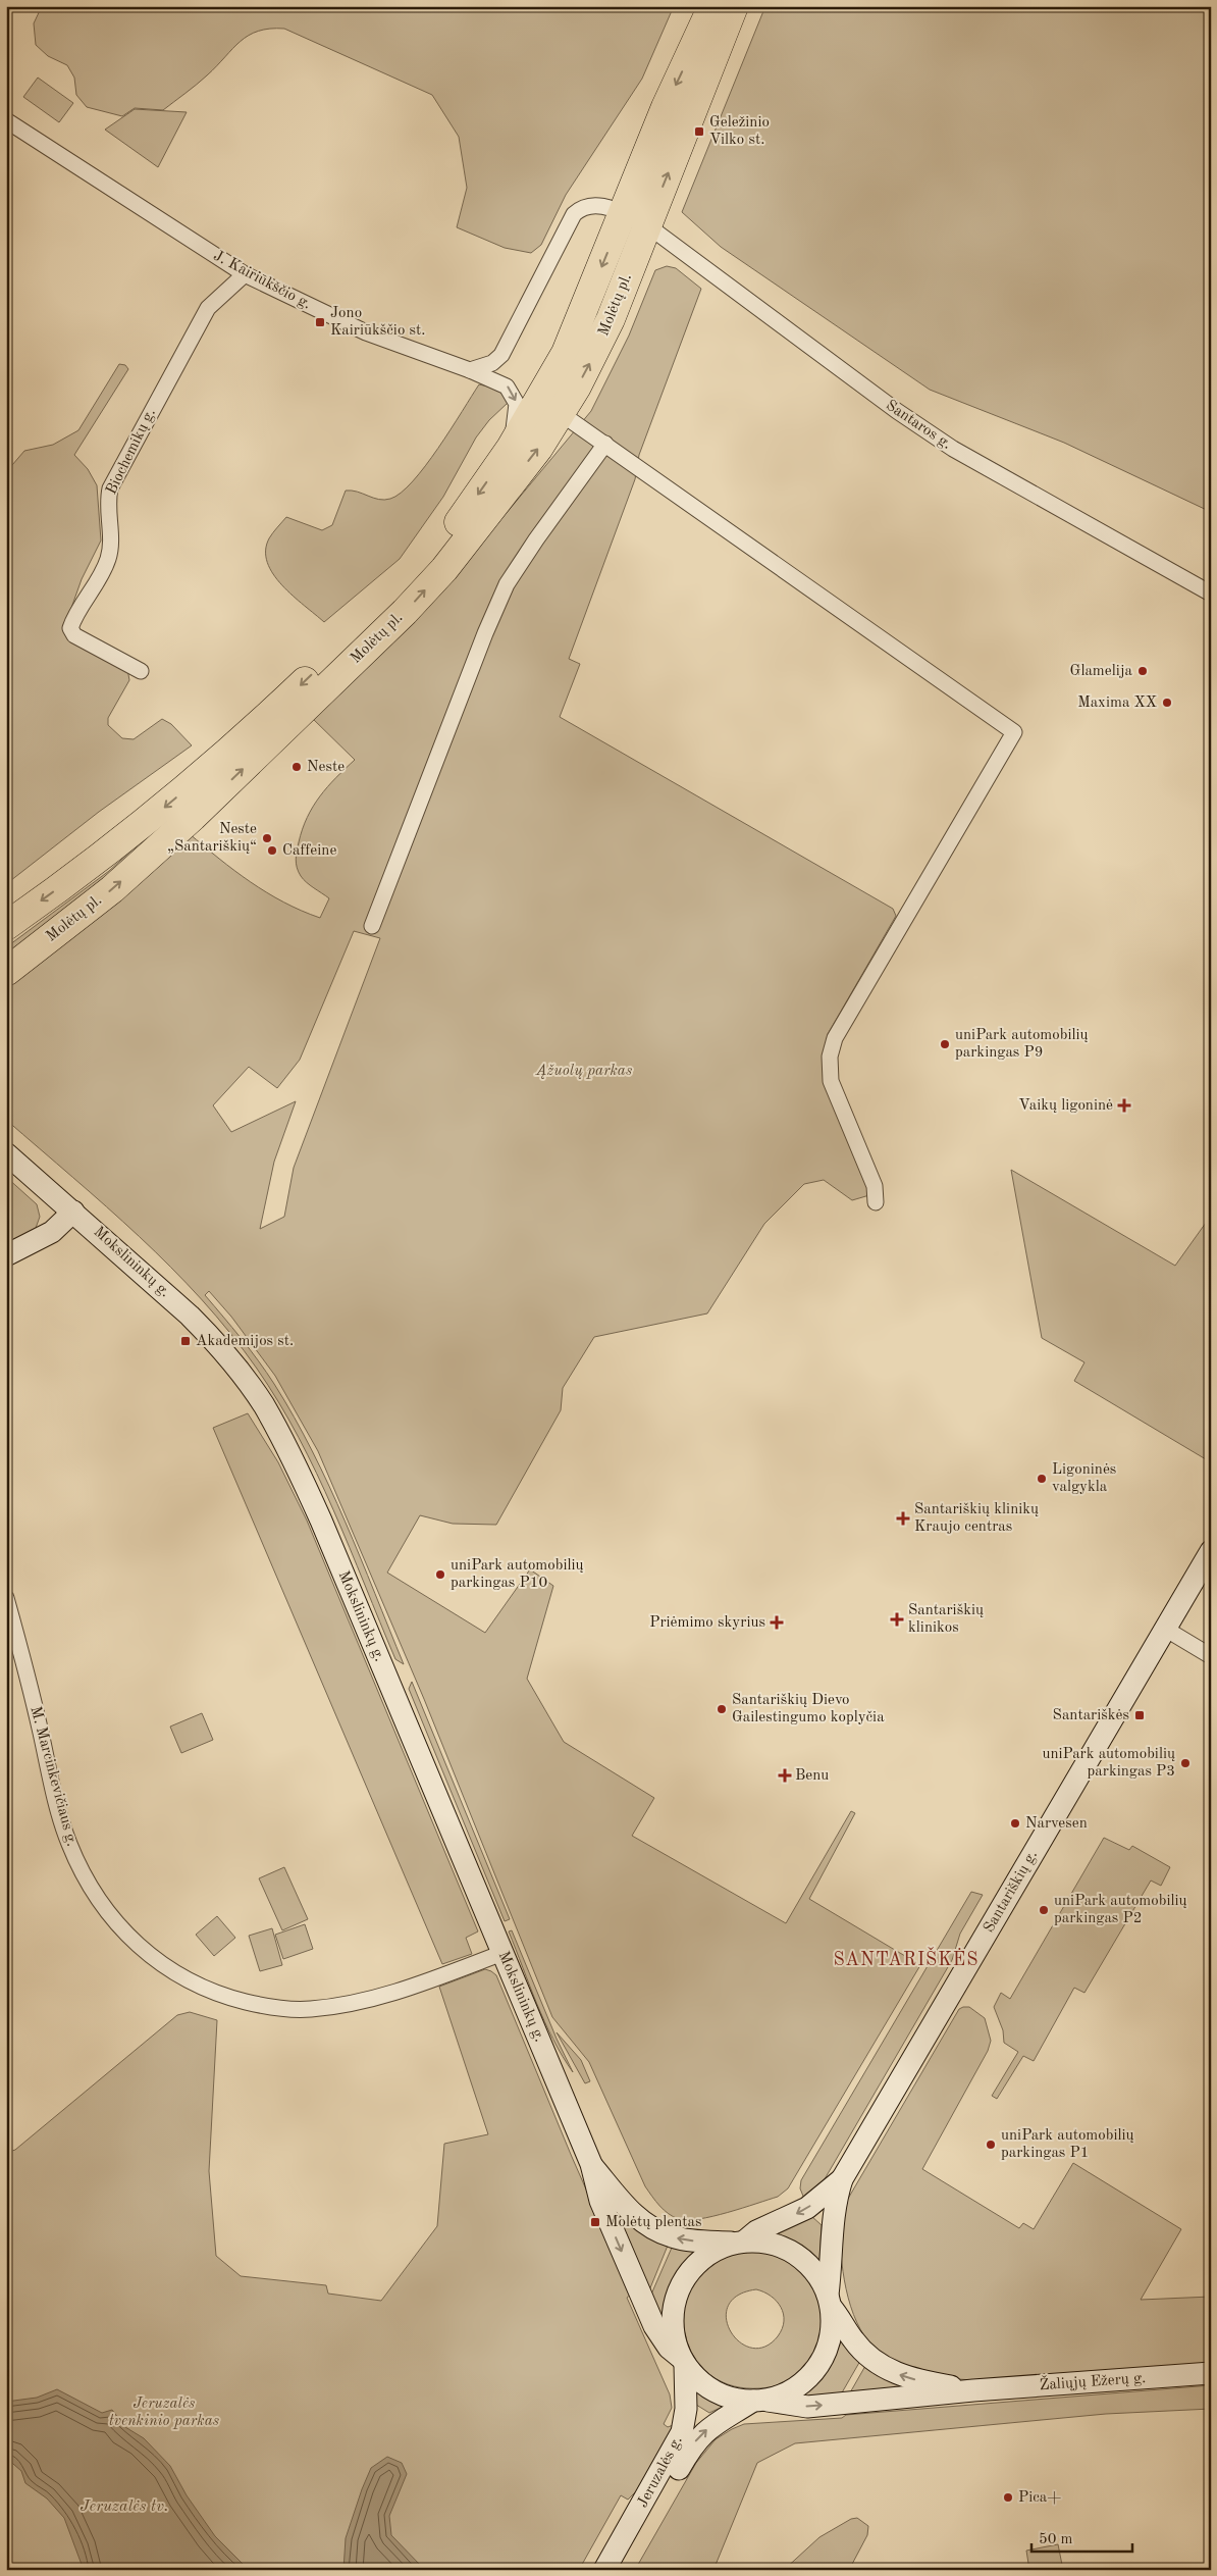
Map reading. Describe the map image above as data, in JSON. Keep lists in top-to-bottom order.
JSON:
{
  "streets": {
    "highway": ["Molėtų pl."],
    "main road": [
      "Mokslininkų g.",
      "Santariškių g.",
      "Žaliųjų Ežerų g.",
      "Jeruzalės g."
    ],
    "street": [
      "J. Kairiūkščio g.",
      "Santaros g.",
      "Biochemikų g.",
      "M. Marcinkevičiaus g."
    ]
  },
  "crossings": [
    ["J. Kairiūkščio g.", "Molėtų pl."],
    ["J. Kairiūkščio g.", "Biochemikų g."],
    ["Molėtų pl.", "Santaros g."],
    ["Mokslininkų g.", "M. Marcinkevičiaus g."],
    ["Mokslininkų g.", "Santariškių g."],
    ["Mokslininkų g.", "Žaliųjų Ežerų g."],
    ["Mokslininkų g.", "Jeruzalės g."],
    ["Santariškių g.", "Žaliųjų Ežerų g."],
    ["Santariškių g.", "Jeruzalės g."],
    ["Žaliųjų Ežerų g.", "Jeruzalės g."]
  ],
  "districts": ["SANTARIŠKĖS"],
  "water": ["Jeruzalės tv."],
  "parks": ["Ąžuolų parkas", "Jeruzalės tvenkinio parkas"],
  "places": {
    "transit": [
      "Geležinio Vilko st.",
      "Jono Kairiūkščio st.",
      "Akademijos st.",
      "Santariškės",
      "Molėtų plentas"
    ],
    "other": [
      "Glamelija",
      "Maxima XX",
      "Neste",
      "Neste „Santariškių“",
      "Caffeine",
      "uniPark automobilių parkingas P9",
      "Ligoninės valgykla",
      "uniPark automobilių parkingas P10",
      "Santariškių Dievo Gailestingumo koplyčia",
      "uniPark automobilių parkingas P3",
      "Narvesen",
      "uniPark automobilių parkingas P2",
      "uniPark automobilių parkingas P1",
      "Pica+"
    ],
    "health": [
      "Vaikų ligoninė",
      "Santariškių klinikų Kraujo centras",
      "Santariškių klinikos",
      "Priėmimo skyrius",
      "Benu"
    ]
  },
  "scale_bar": "50 m"
}
